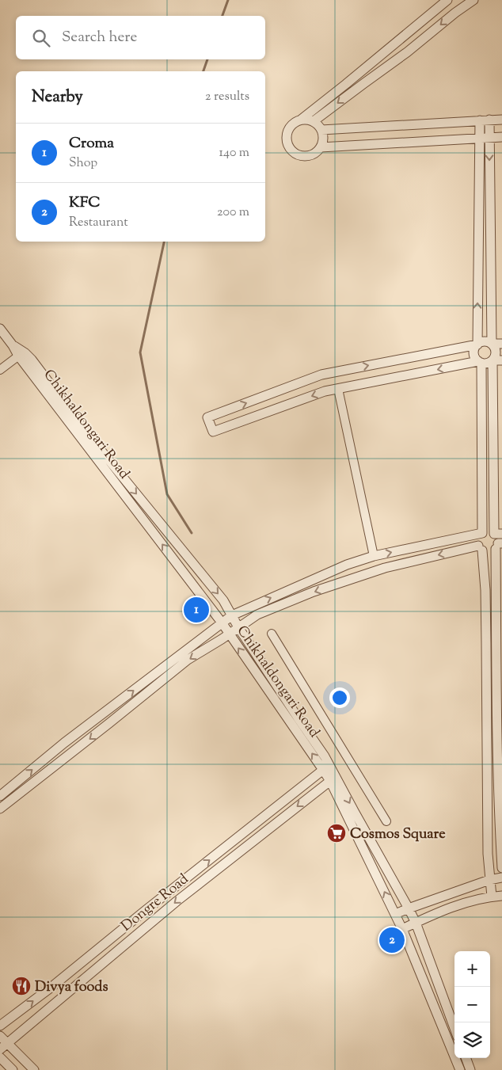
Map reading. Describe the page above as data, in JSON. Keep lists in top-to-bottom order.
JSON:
{
  "streets": {
    "street": ["Chikhaldongari Road", "Dongre Road"]
  },
  "crossings": [
    ["Chikhaldongari Road", "Dongre Road"]
  ],
  "places": {
    "supermarket": ["Cosmos Square"],
    "restaurant": ["Divya foods"]
  },
  "page": {
    "search": "Search here",
    "heading": ["Nearby", "2 results"],
    "list": [
      {
        "mark": "1",
        "name": "Croma",
        "note": "Shop",
        "value": "140 m"
      },
      {
        "mark": "2",
        "name": "KFC",
        "note": "Restaurant",
        "value": "200 m"
      }
    ],
    "pins": ["1", "2"],
    "map_buttons": ["+", "−"]
  }
}
